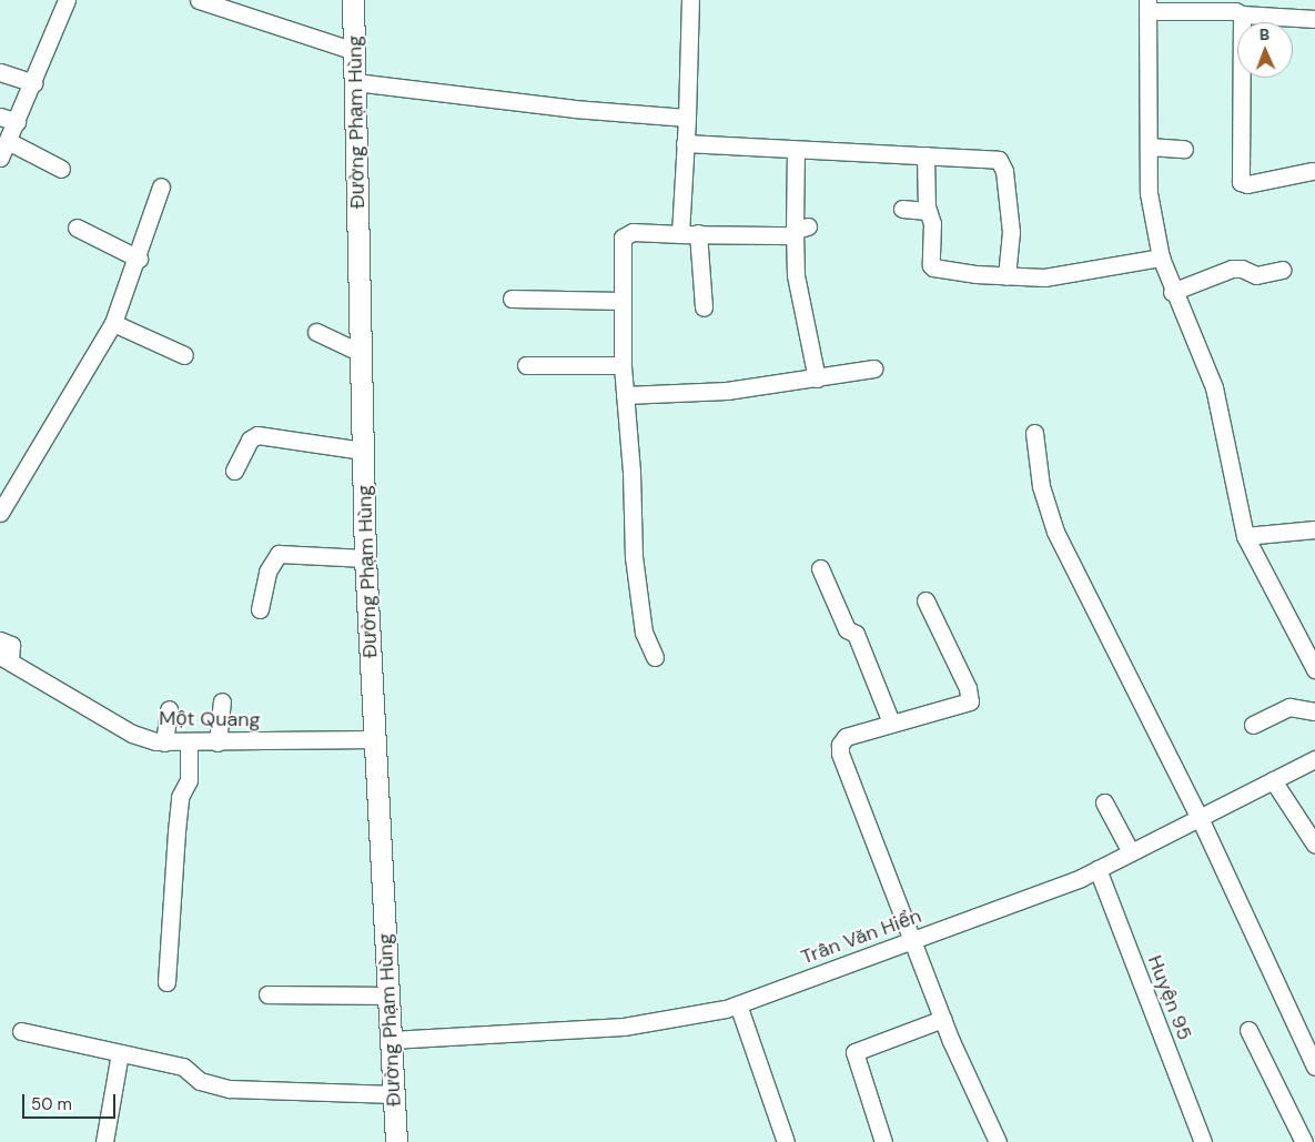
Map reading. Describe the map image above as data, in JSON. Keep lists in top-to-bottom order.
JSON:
{
  "streets": {
    "main road": ["Đường Phạm Hùng"],
    "street": ["Một Quang", "Trần Văn Hiển", "Huyện 95"]
  },
  "crossings": [
    ["Đường Phạm Hùng", "Một Quang"],
    ["Đường Phạm Hùng", "Trần Văn Hiển"],
    ["Trần Văn Hiển", "Huyện 95"]
  ],
  "scale_bar": "50 m",
  "north": "top"
}
